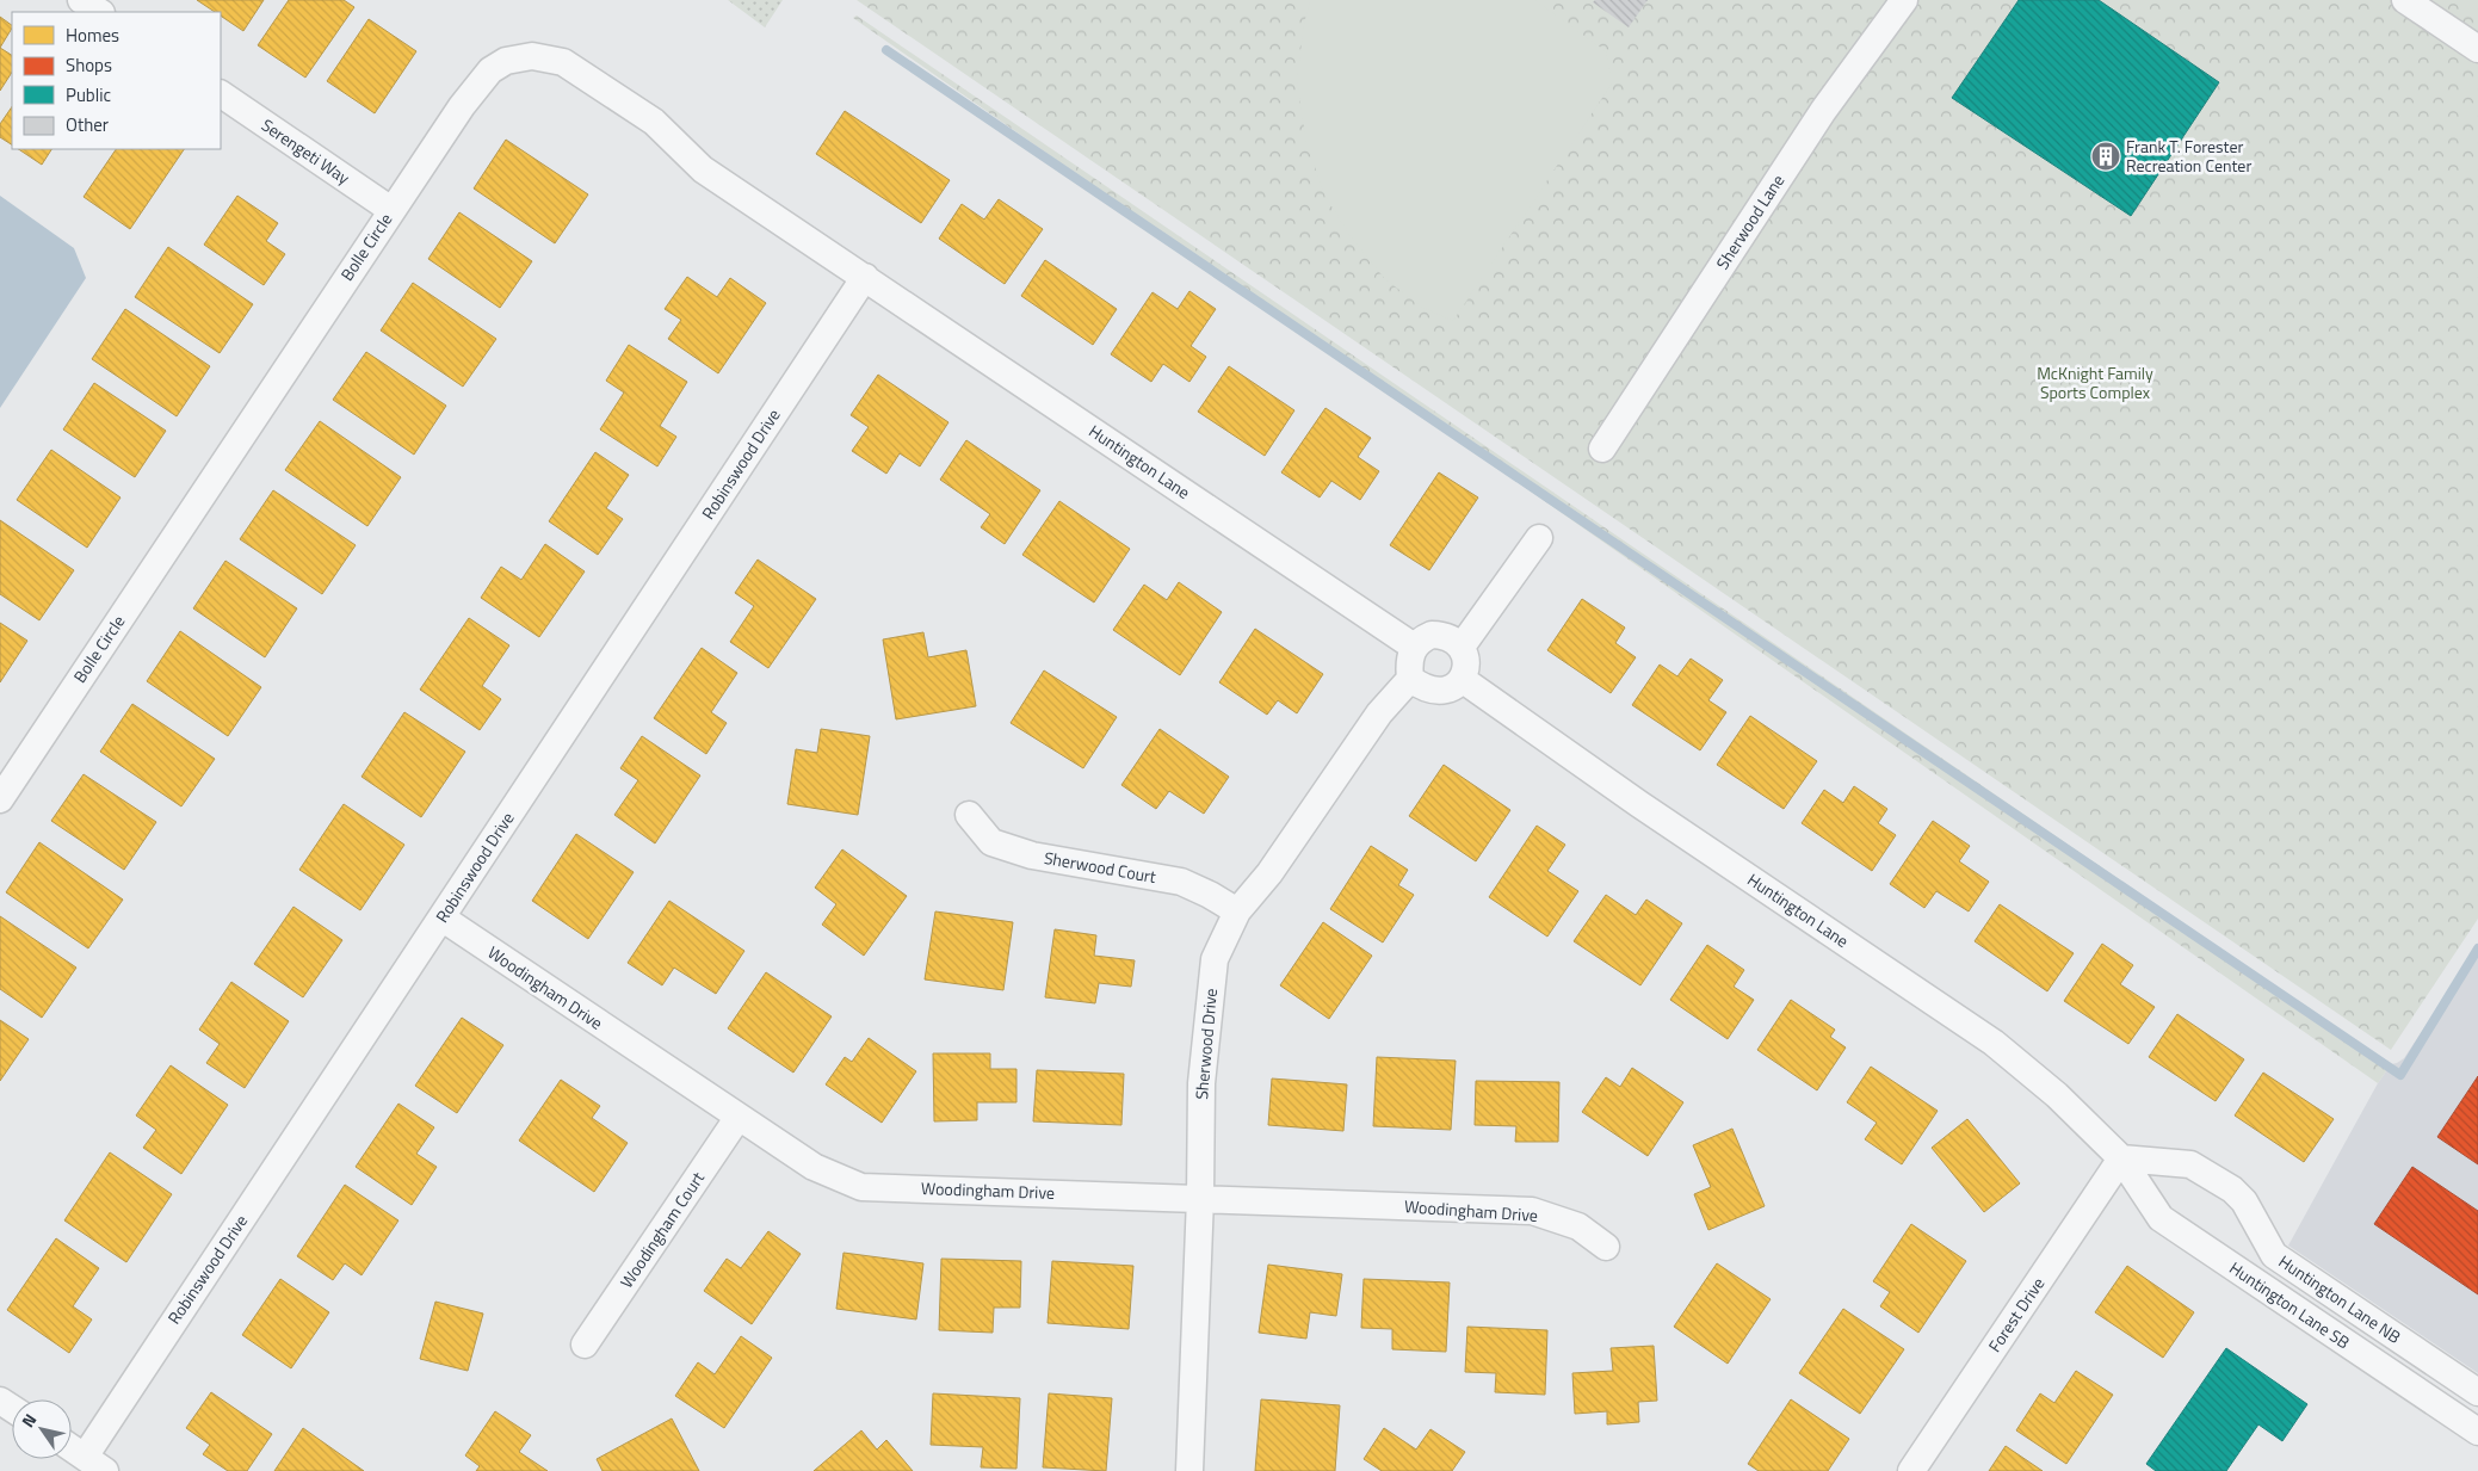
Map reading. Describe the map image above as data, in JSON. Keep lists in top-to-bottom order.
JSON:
{
  "streets": {
    "street": [
      "Serengeti Way",
      "Sherwood Lane",
      "Bolle Circle",
      "Huntington Lane",
      "Robinswood Drive",
      "Sherwood Court",
      "Woodingham Drive",
      "Sherwood Drive",
      "Woodingham Court",
      "Huntington Lane NB",
      "Huntington Lane SB",
      "Forest Drive"
    ]
  },
  "crossings": [
    ["Serengeti Way", "Bolle Circle"],
    ["Bolle Circle", "Huntington Lane"],
    ["Bolle Circle", "Robinswood Drive"],
    ["Huntington Lane", "Robinswood Drive"],
    ["Huntington Lane", "Sherwood Drive"],
    ["Huntington Lane", "Huntington Lane NB"],
    ["Huntington Lane", "Huntington Lane SB"],
    ["Huntington Lane", "Forest Drive"],
    ["Robinswood Drive", "Woodingham Drive"],
    ["Sherwood Court", "Sherwood Drive"],
    ["Woodingham Drive", "Sherwood Drive"],
    ["Woodingham Drive", "Woodingham Court"],
    ["Huntington Lane NB", "Huntington Lane SB"],
    ["Huntington Lane NB", "Forest Drive"],
    ["Huntington Lane SB", "Forest Drive"]
  ],
  "parks": ["McKnight Family Sports Complex"],
  "places": {
    "building": ["Frank T. Forester Recreation Center"]
  },
  "legend": [
    "Homes",
    "Shops",
    "Public",
    "Other"
  ],
  "north": "top left"
}
